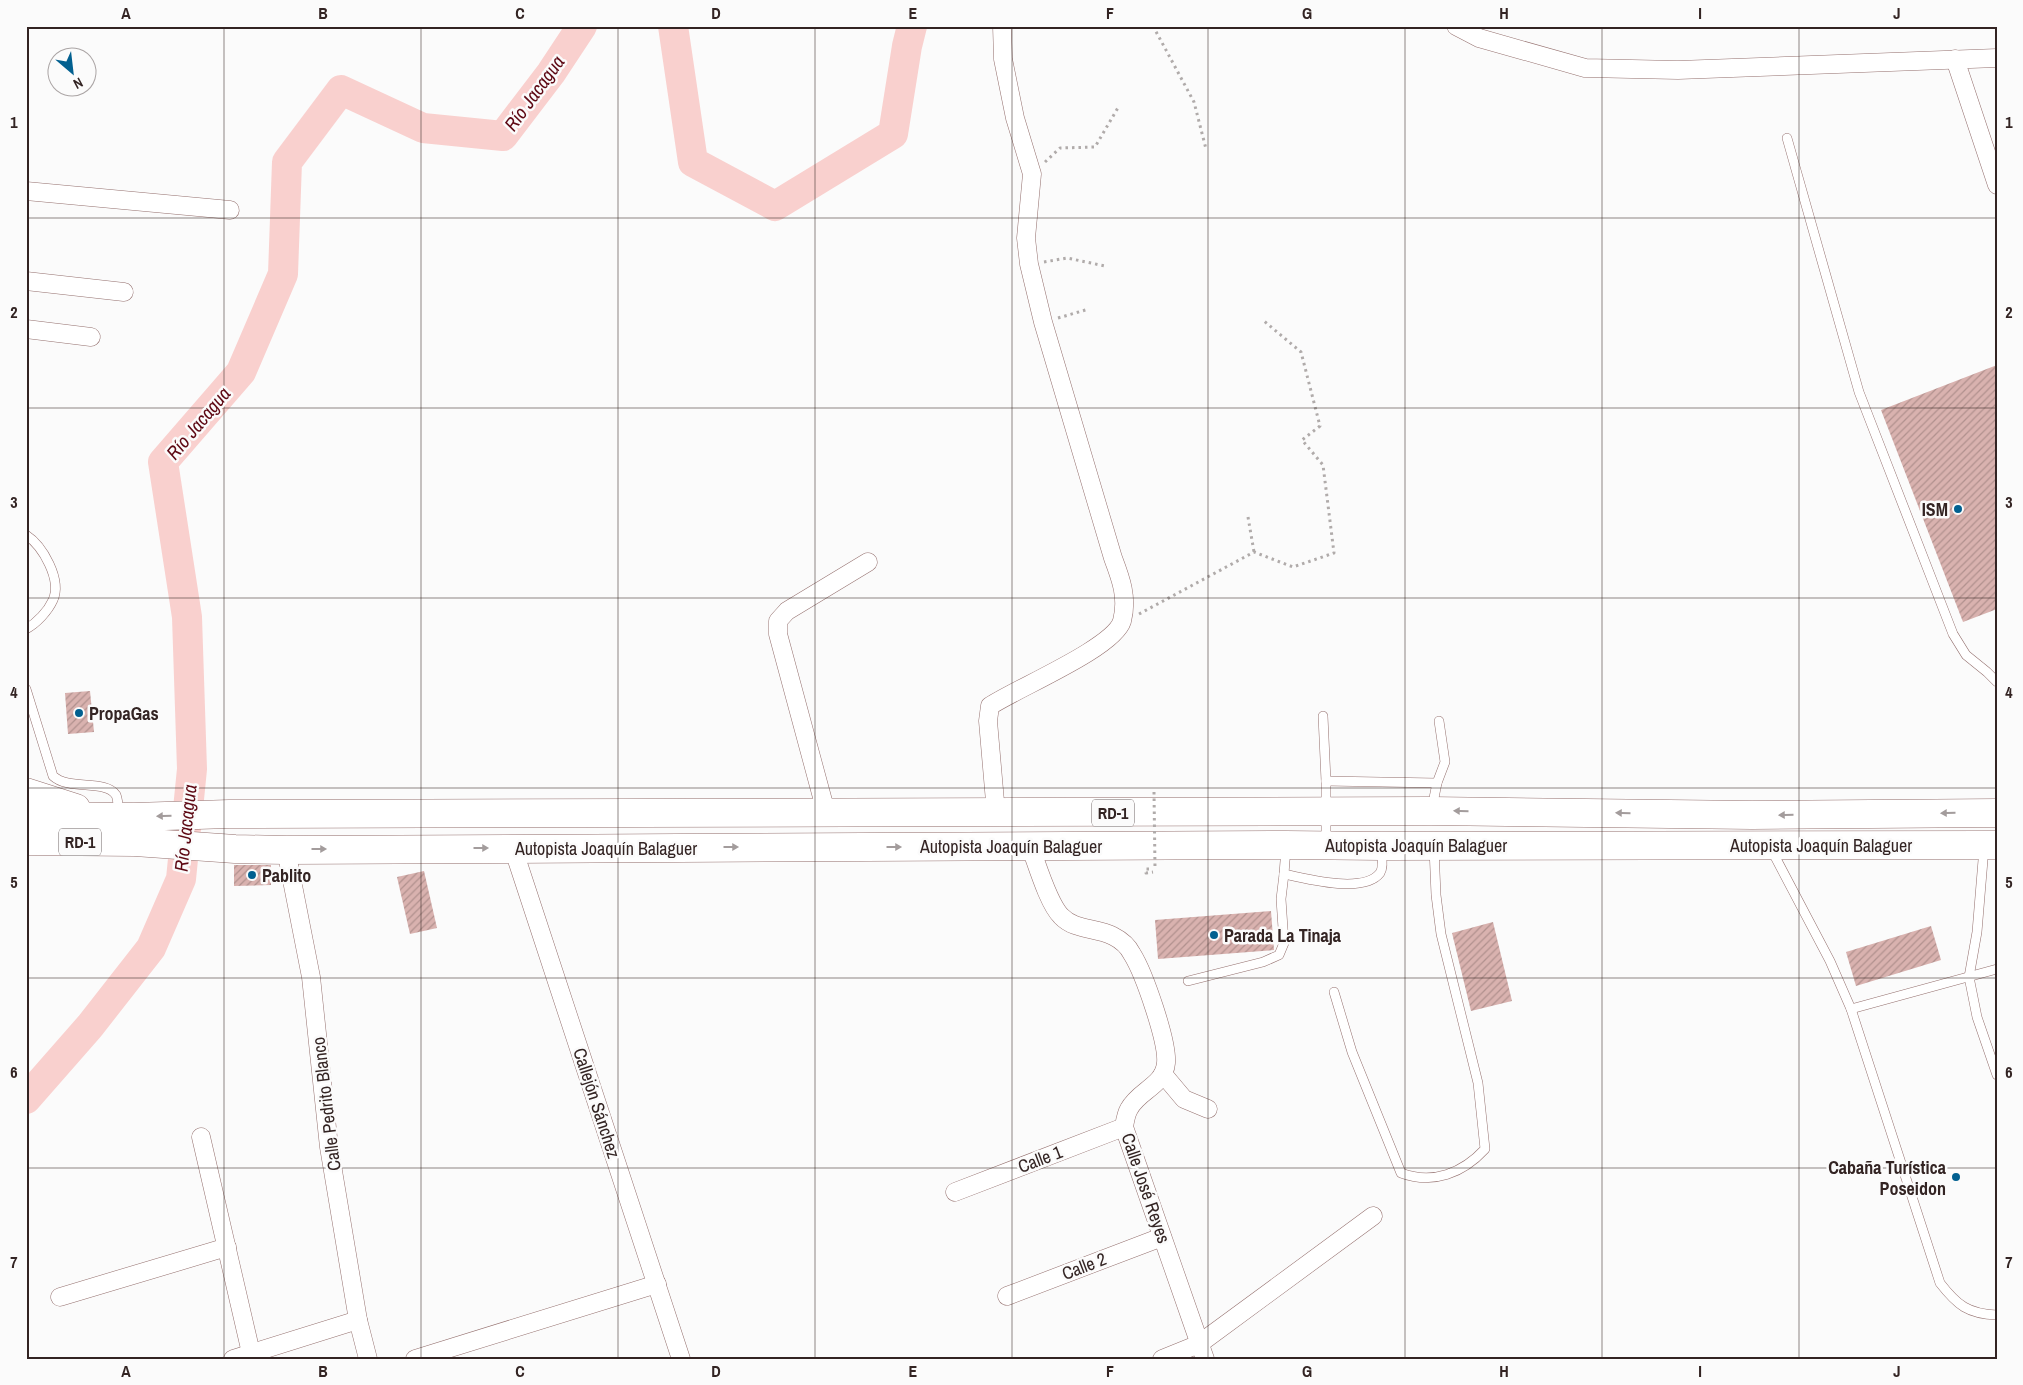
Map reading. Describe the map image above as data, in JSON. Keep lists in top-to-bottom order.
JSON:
{
  "streets": {
    "highway": ["RD-1", "Autopista Joaquín Balaguer"],
    "street": [
      "Callejón Sánchez",
      "Calle Pedrito Blanco",
      "Calle 1",
      "Calle José Reyes",
      "Calle 2"
    ]
  },
  "crossings": [
    ["Autopista Joaquín Balaguer", "Callejón Sánchez"],
    ["Autopista Joaquín Balaguer", "Calle Pedrito Blanco"],
    ["Calle 1", "Calle José Reyes"],
    ["Calle José Reyes", "Calle 2"]
  ],
  "water": ["Río Jacagua"],
  "places": [
    "ISM",
    "PropaGas",
    "Pablito",
    "Parada La Tinaja",
    "Cabaña Turística Poseidon"
  ],
  "north": "bottom right",
  "grid": {
    "columns": [
      "A",
      "B",
      "C",
      "D",
      "E",
      "F",
      "G",
      "H",
      "I",
      "J"
    ],
    "rows": [
      "1",
      "2",
      "3",
      "4",
      "5",
      "6",
      "7"
    ]
  }
}
